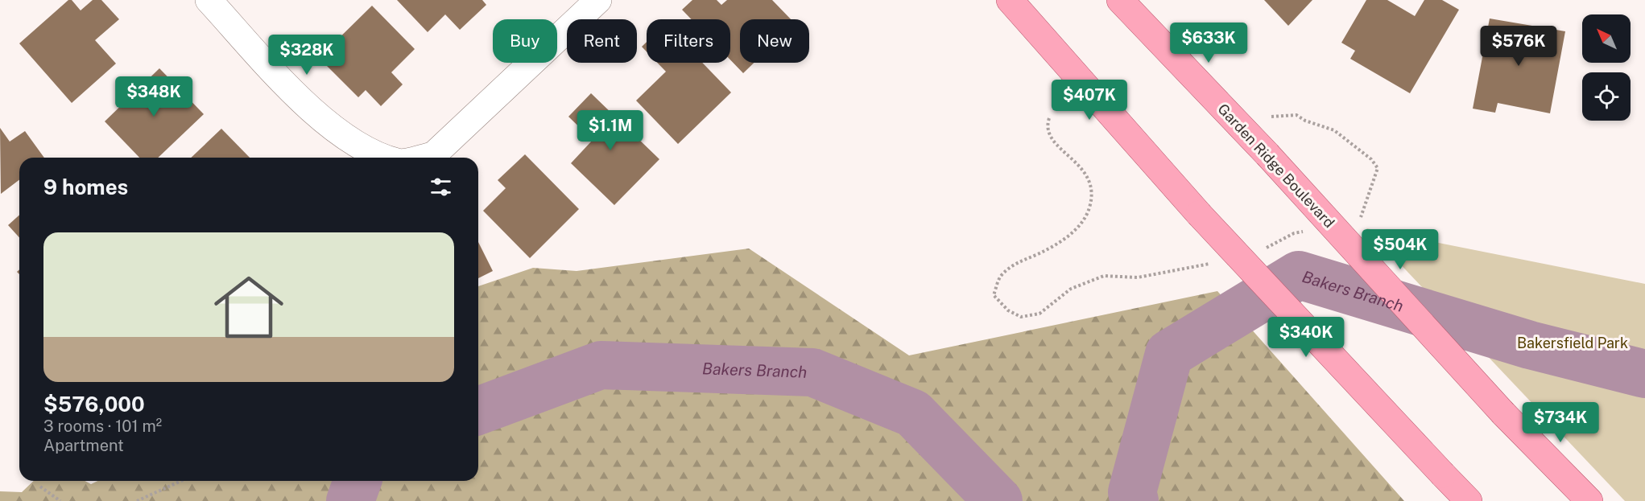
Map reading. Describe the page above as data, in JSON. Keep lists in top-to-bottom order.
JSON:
{
  "streets": {
    "main road": ["Garden Ridge Boulevard"]
  },
  "water": ["Bakers Branch"],
  "parks": ["Bakersfield Park"],
  "north": "top left",
  "page": {
    "chip": [
      "Buy",
      "Rent",
      "Filters",
      "New"
    ],
    "price": [
      "$633K",
      "$576K",
      "$328K",
      "$348K",
      "$407K",
      "$1.1M",
      "$504K",
      "$340K",
      "$734K"
    ],
    "heading": "9 homes",
    "list": [
      {
        "name": "$576,000",
        "note": "3 rooms · 101 m² · Apartment"
      }
    ]
  }
}
